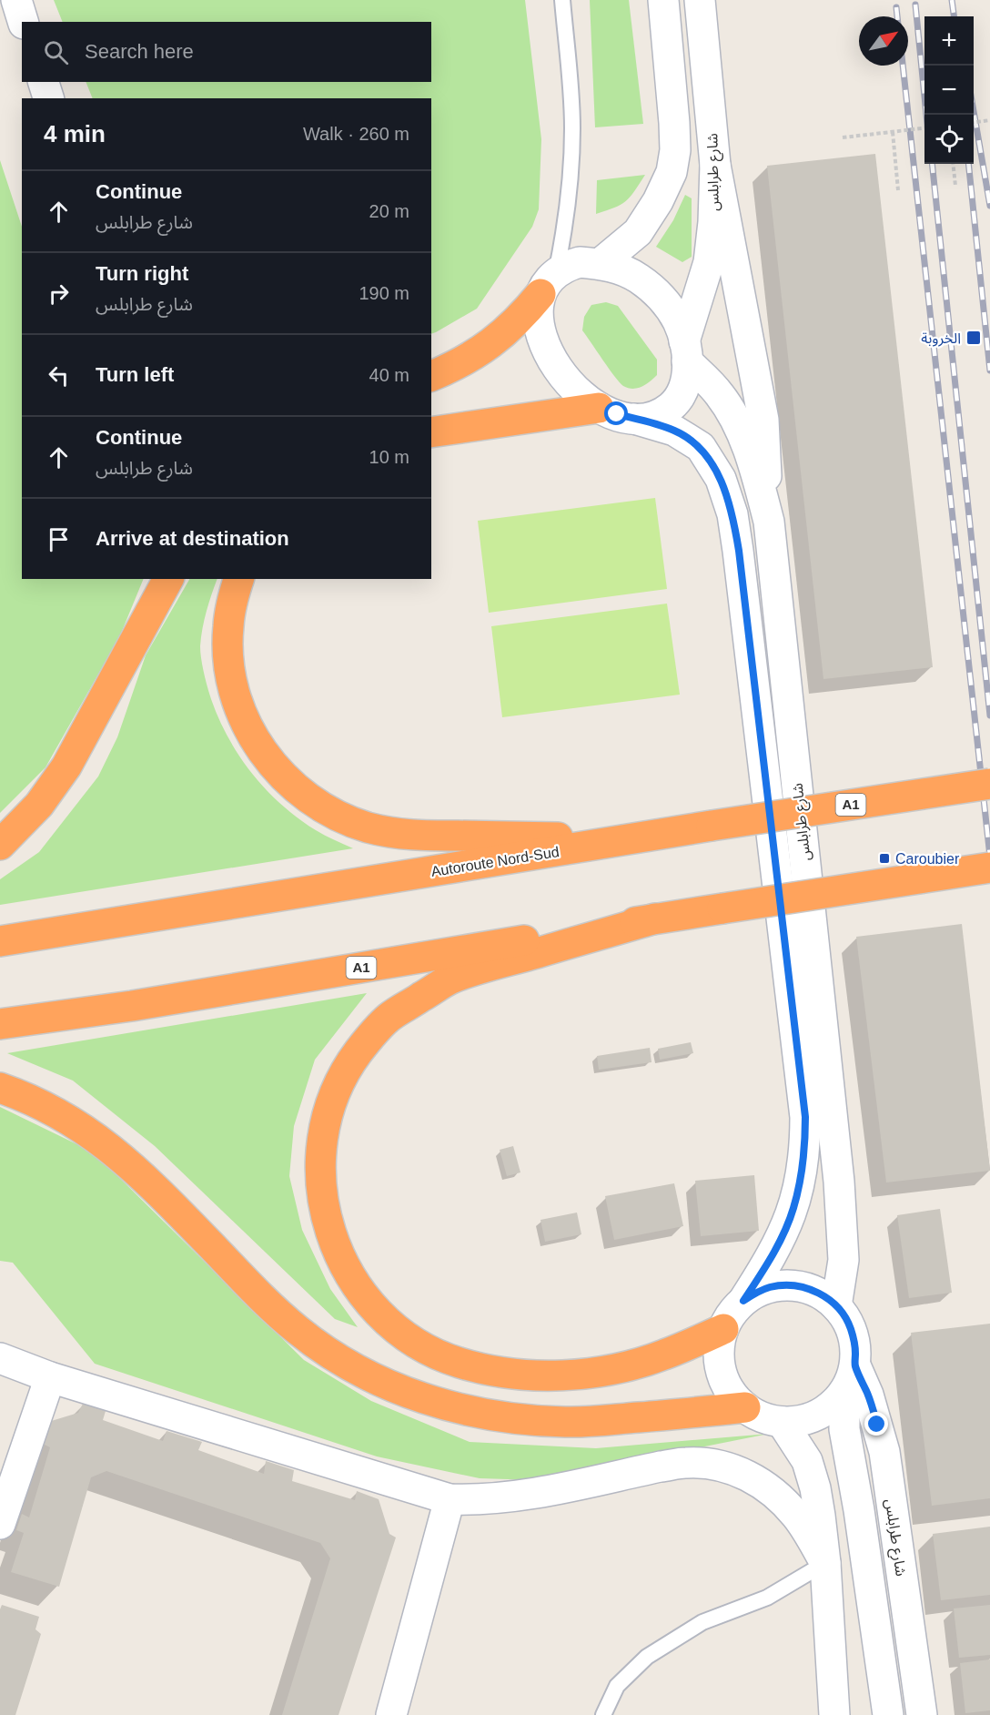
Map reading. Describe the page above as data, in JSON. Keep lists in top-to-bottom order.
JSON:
{
  "streets": {
    "highway": ["A1", "Autoroute Nord-Sud"],
    "main road": ["شارع طرابلس"]
  },
  "places": {
    "transit": ["الخروبة", "Caroubier"]
  },
  "north": "top right",
  "page": {
    "map_buttons": ["+", "−"],
    "search": "Search here",
    "heading": ["4 min", "Walk · 260 m"],
    "list": [
      ["Continue", "شارع طرابلس", "20 m"],
      ["Turn right", "شارع طرابلس", "190 m"],
      ["Turn left", "40 m"],
      ["Continue", "شارع طرابلس", "10 m"],
      "Arrive at destination"
    ]
  }
}
